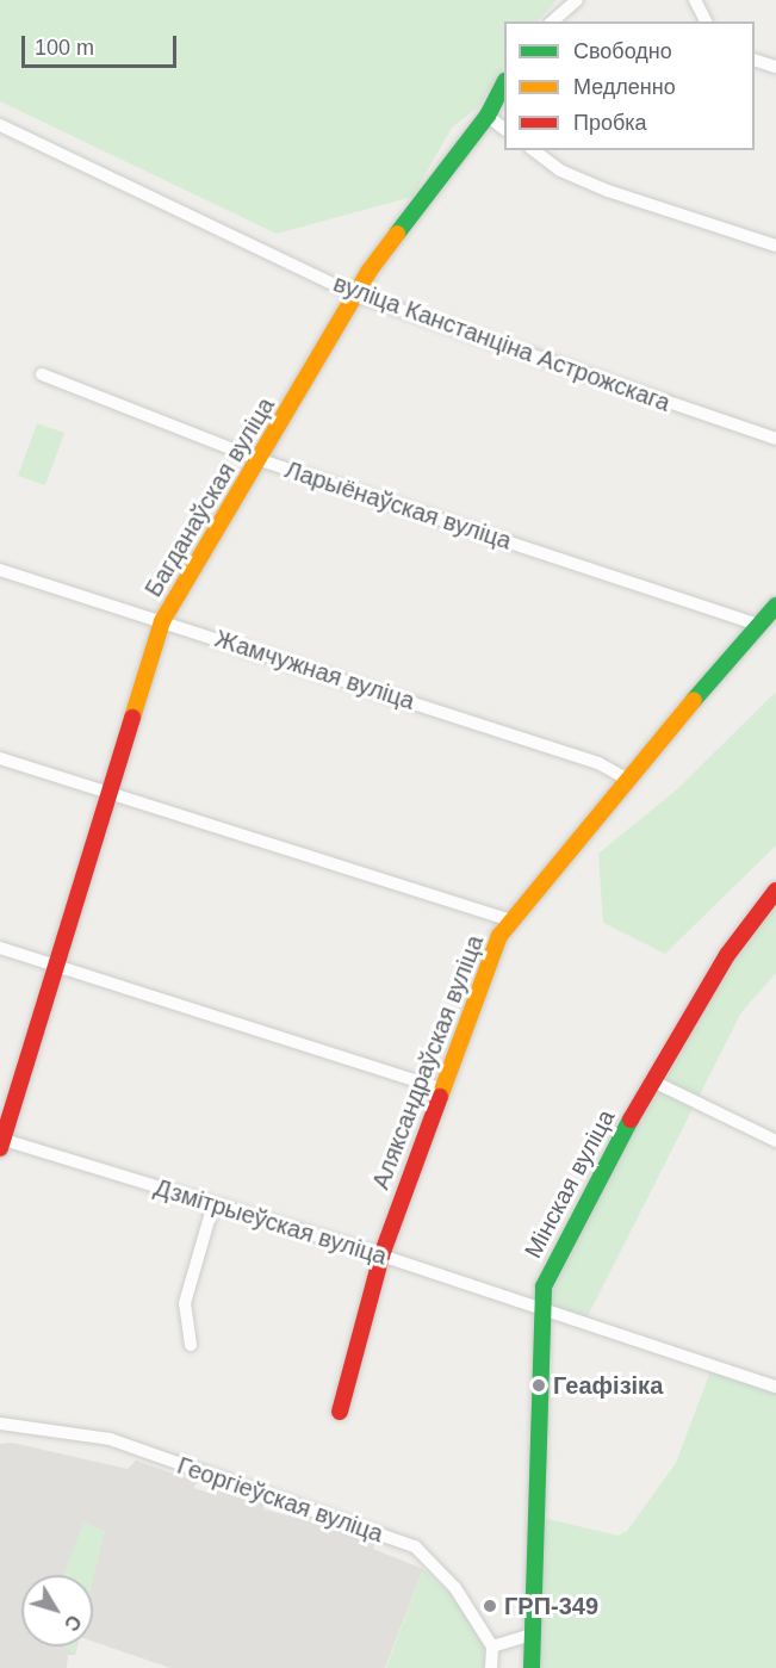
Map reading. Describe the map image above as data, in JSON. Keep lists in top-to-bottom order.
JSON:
{
  "streets": {
    "street": [
      "вуліца Канстанціна Астрожскага",
      "Багданаўская вуліца",
      "Ларыёнаўская вуліца",
      "Жамчужная вуліца",
      "Аляксандраўская вуліца",
      "Мінская вуліца",
      "Дзмітрыеўская вуліца",
      "Георгіеўская вуліца"
    ]
  },
  "crossings": [
    ["вуліца Канстанціна Астрожскага", "Багданаўская вуліца"],
    ["Багданаўская вуліца", "Ларыёнаўская вуліца"],
    ["Багданаўская вуліца", "Жамчужная вуліца"],
    ["Багданаўская вуліца", "Дзмітрыеўская вуліца"],
    ["Ларыёнаўская вуліца", "Аляксандраўская вуліца"],
    ["Жамчужная вуліца", "Аляксандраўская вуліца"],
    ["Аляксандраўская вуліца", "Дзмітрыеўская вуліца"],
    ["Мінская вуліца", "Дзмітрыеўская вуліца"]
  ],
  "places": ["Геафізіка", "ГРП-349"],
  "legend": ["Свободно", "Медленно", "Пробка"],
  "scale_bar": "100 m",
  "north": "bottom right"
}
